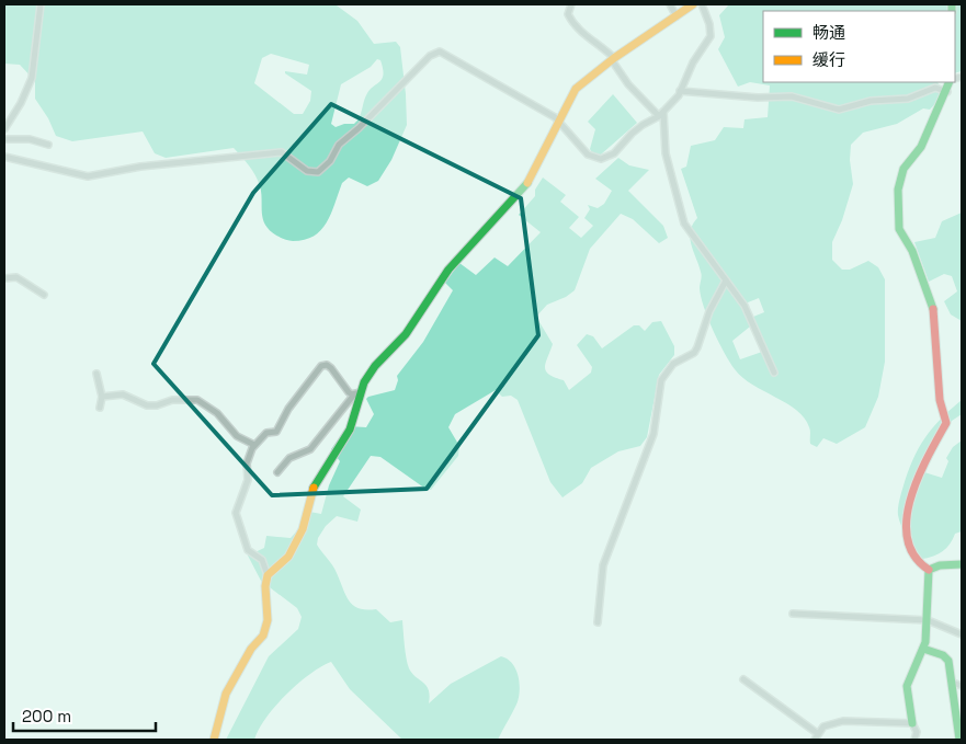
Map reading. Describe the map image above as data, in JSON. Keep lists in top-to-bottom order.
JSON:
{
  "legend": ["畅通", "缓行"],
  "scale_bar": "200 m"
}
